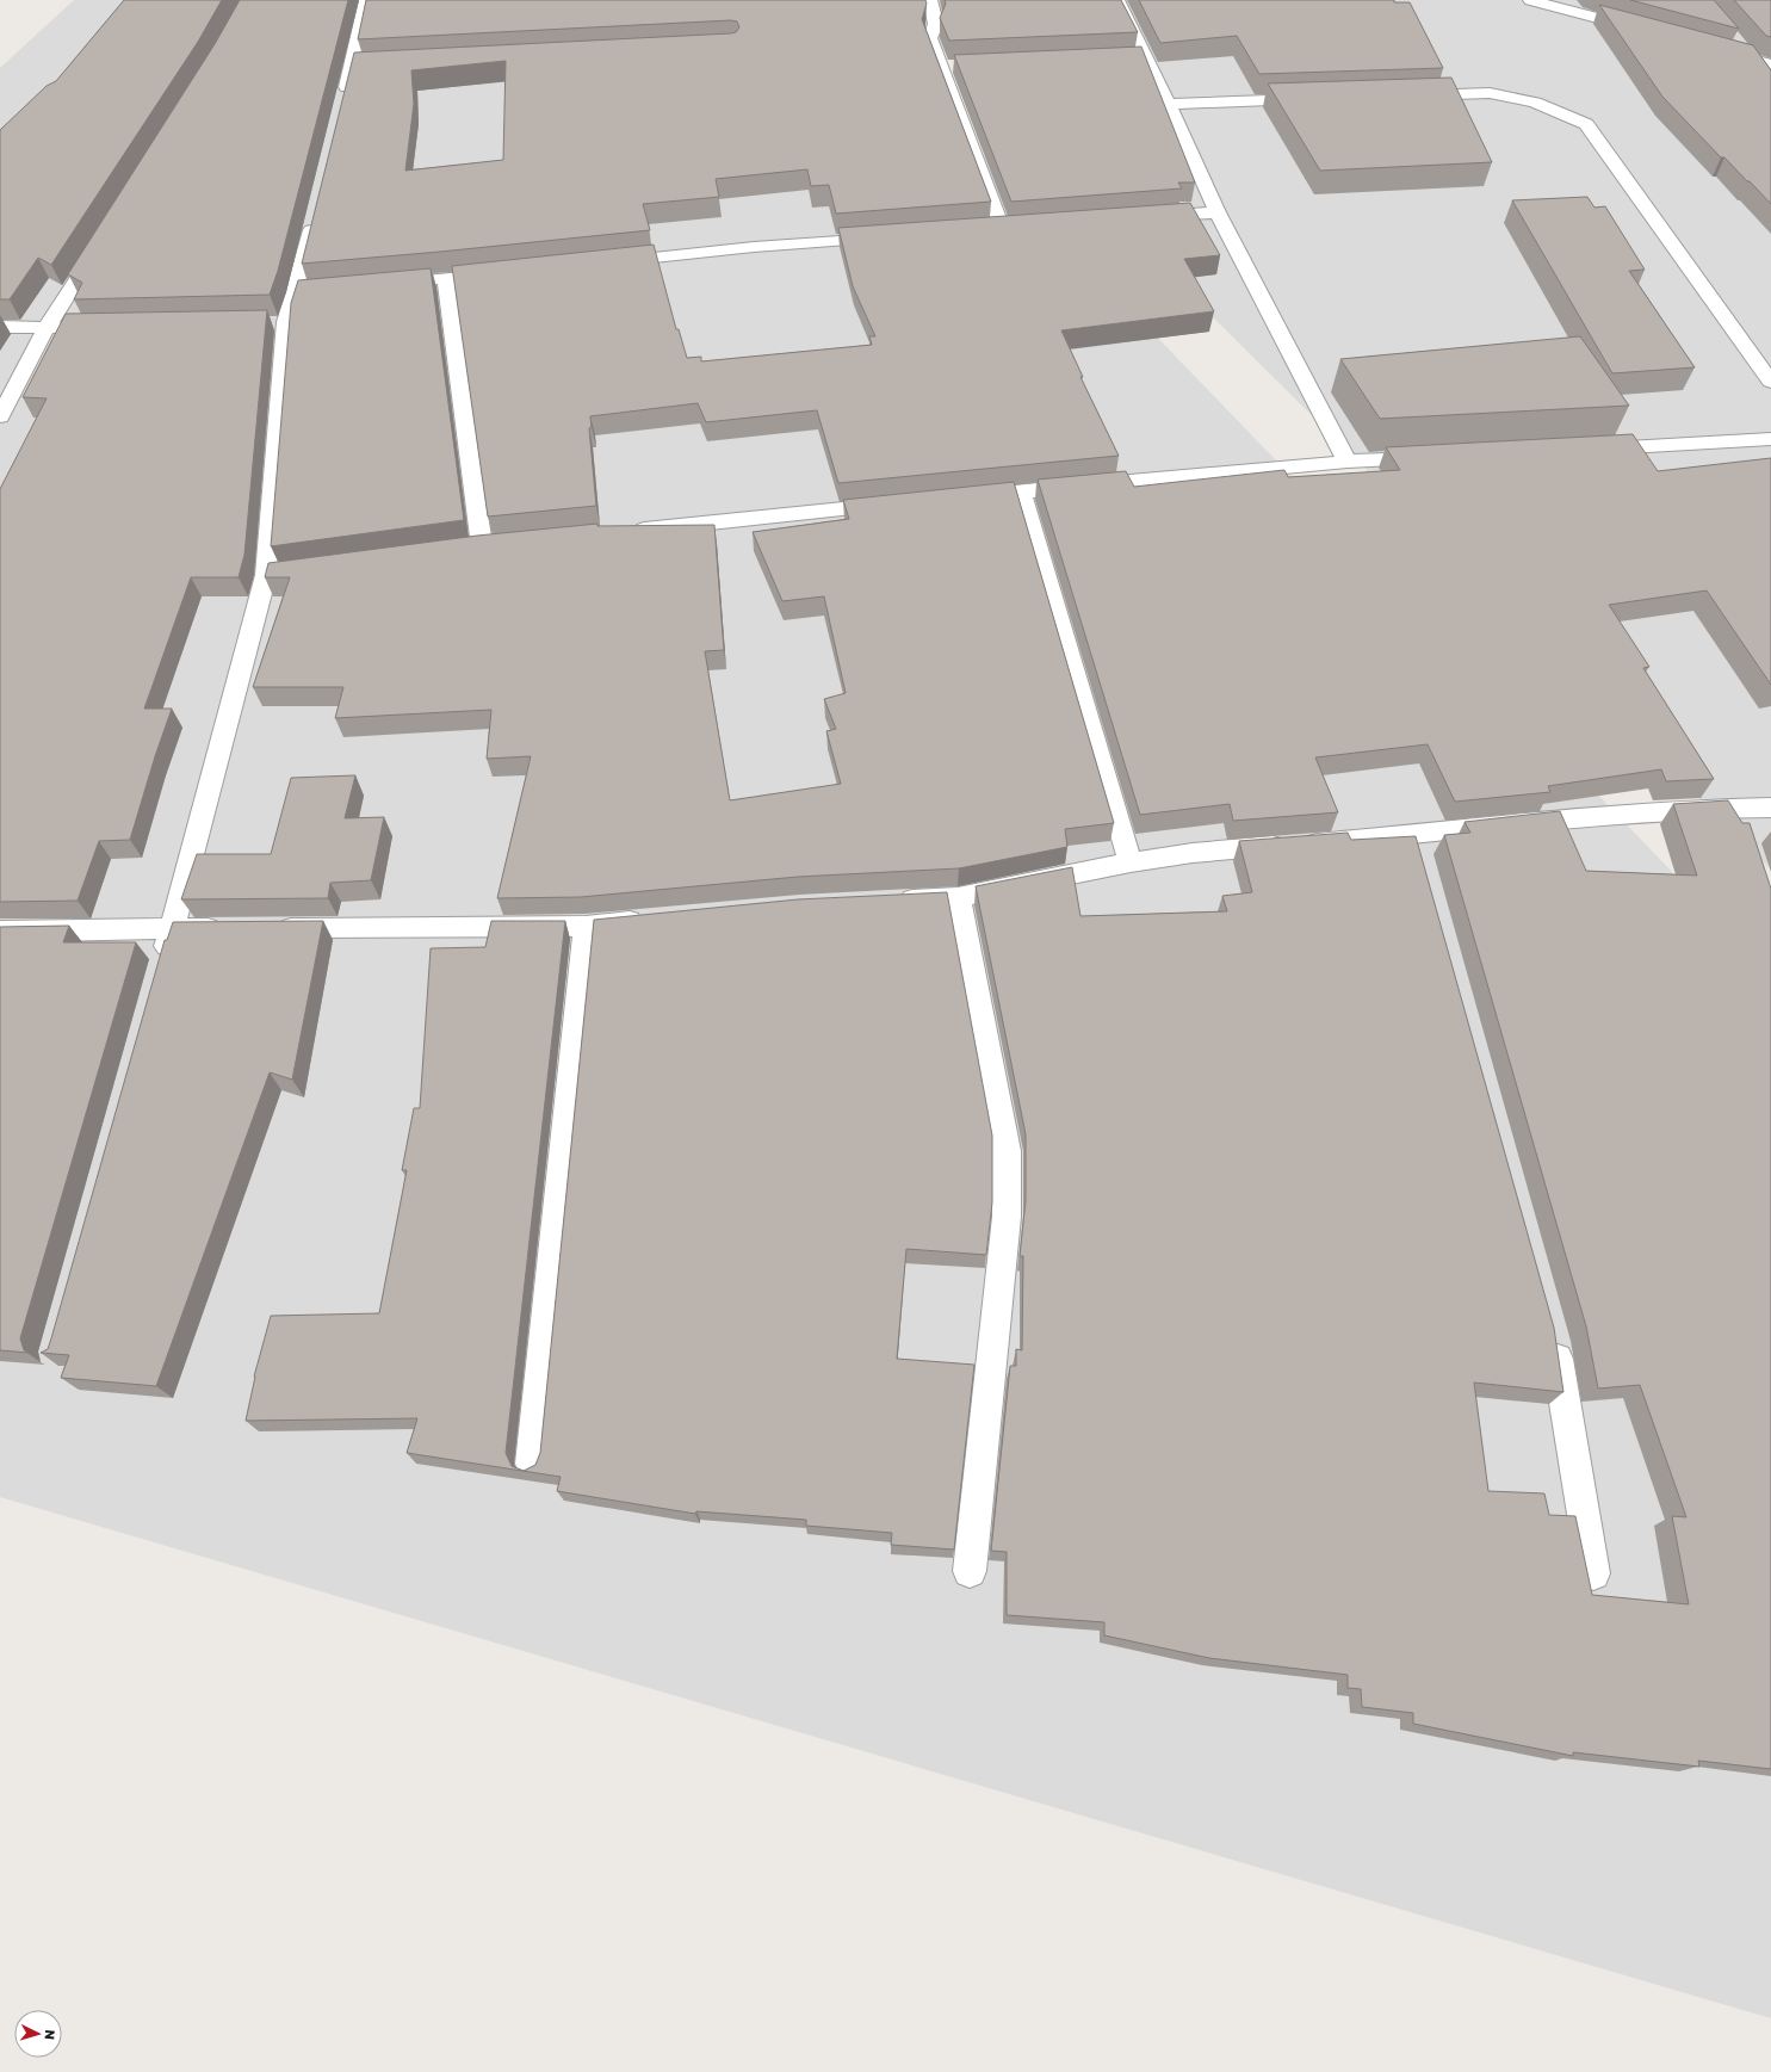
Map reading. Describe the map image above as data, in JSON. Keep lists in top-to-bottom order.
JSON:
{
  "north": "right"
}
